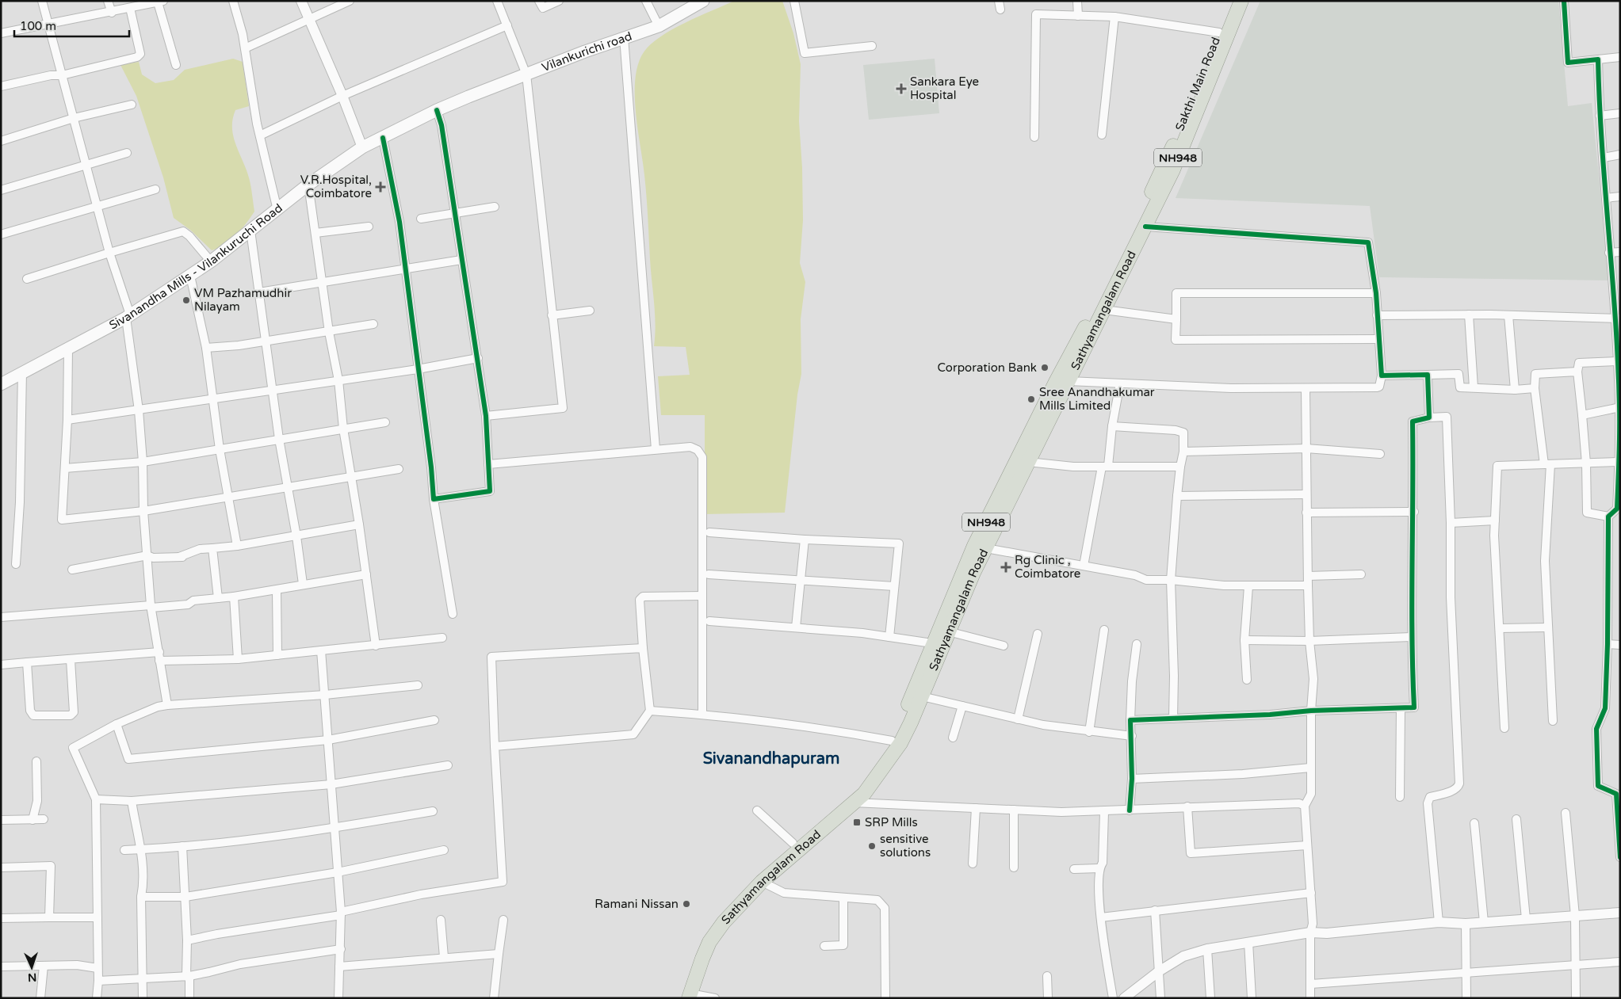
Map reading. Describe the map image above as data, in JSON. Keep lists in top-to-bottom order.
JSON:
{
  "streets": {
    "highway": ["Sakthi Main Road", "NH948", "Sathyamangalam Road"],
    "main road": ["Vilankurichi road", "Sivanandha Mills - Vilankuruchi Road"]
  },
  "crossings": [
    ["Vilankurichi road", "Sivanandha Mills - Vilankuruchi Road"],
    ["Sakthi Main Road", "Sathyamangalam Road"]
  ],
  "districts": ["Sivanandhapuram"],
  "places": {
    "health": ["Sankara Eye Hospital", "V.R.Hospital, Coimbatore", "Rg Clinic , Coimbatore"],
    "other": [
      "VM Pazhamudhir Nilayam",
      "Corporation Bank",
      "Sree Anandhakumar Mills Limited",
      "sensitive solutions",
      "Ramani Nissan"
    ],
    "transit": ["SRP Mills"]
  },
  "scale_bar": "100 m",
  "north": "bottom"
}
